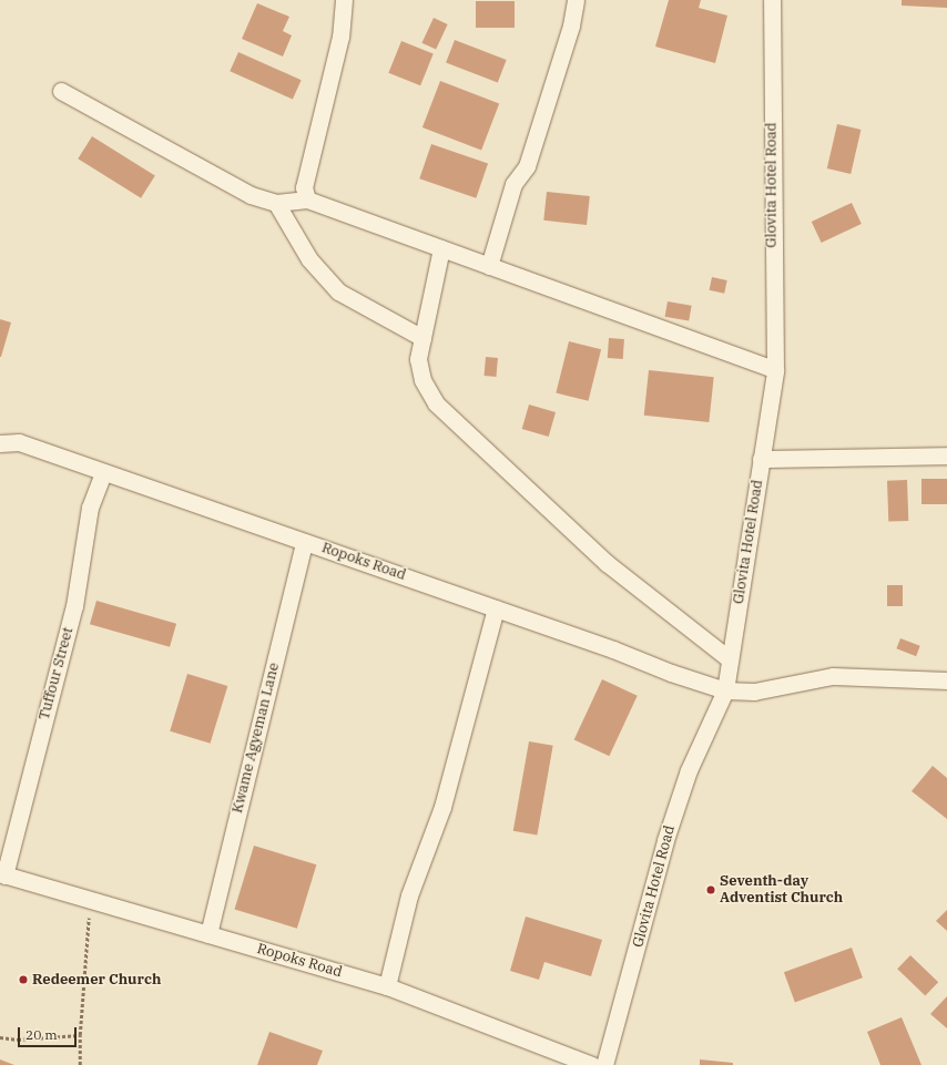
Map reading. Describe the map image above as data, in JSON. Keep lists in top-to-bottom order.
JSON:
{
  "streets": {
    "street": [
      "Glovita Hotel Road",
      "Ropoks Road",
      "Tuffour Street",
      "Kwame Agyeman Lane"
    ]
  },
  "crossings": [
    ["Glovita Hotel Road", "Ropoks Road"],
    ["Ropoks Road", "Tuffour Street"],
    ["Ropoks Road", "Kwame Agyeman Lane"]
  ],
  "places": ["Seventh-day Adventist Church", "Redeemer Church"],
  "scale_bar": "20 m"
}
